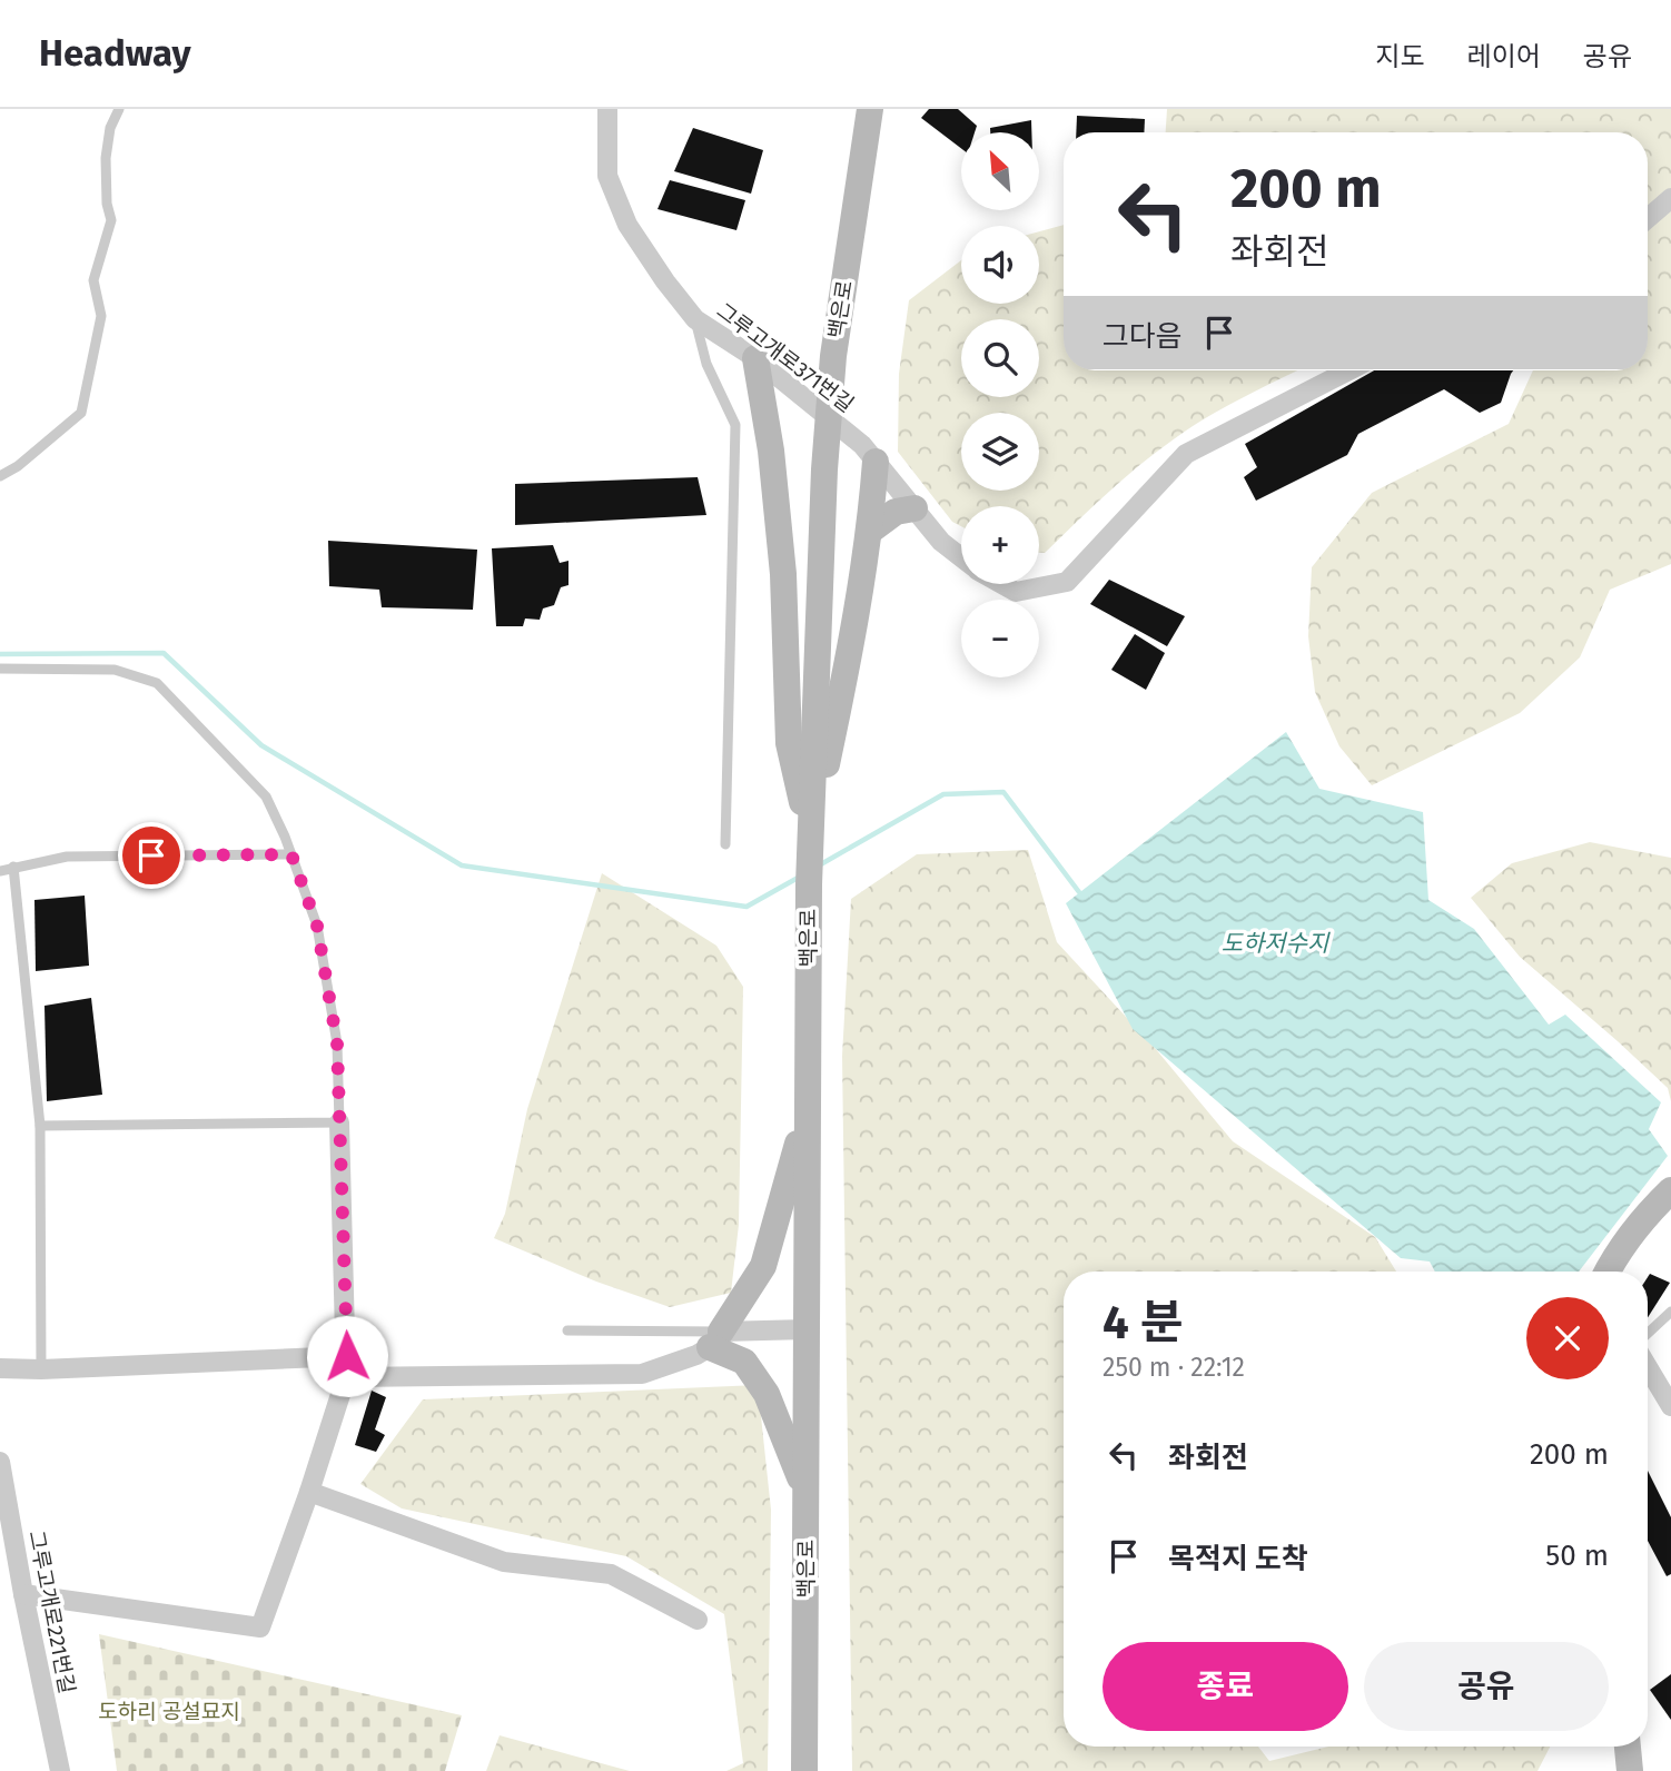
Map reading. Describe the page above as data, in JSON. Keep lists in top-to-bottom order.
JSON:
{
  "streets": {
    "main road": ["백은로"],
    "street": ["그루고개로371번길", "그루고개로221번길"]
  },
  "water": ["도하저수지"],
  "parks": ["도하리 공설묘지"],
  "north": "top left",
  "page": {
    "header": "Headway",
    "nav": ["지도", "레이어", "공유"],
    "map_buttons": ["+", "−"],
    "turn": ["200 m", "좌회전"],
    "then": "그다음",
    "heading": ["4 분", "250 m · 22:12"],
    "list": [
      {
        "name": "좌회전",
        "value": "200 m"
      },
      {
        "name": "목적지 도착",
        "value": "50 m"
      }
    ],
    "buttons": ["종료", "공유"]
  }
}
